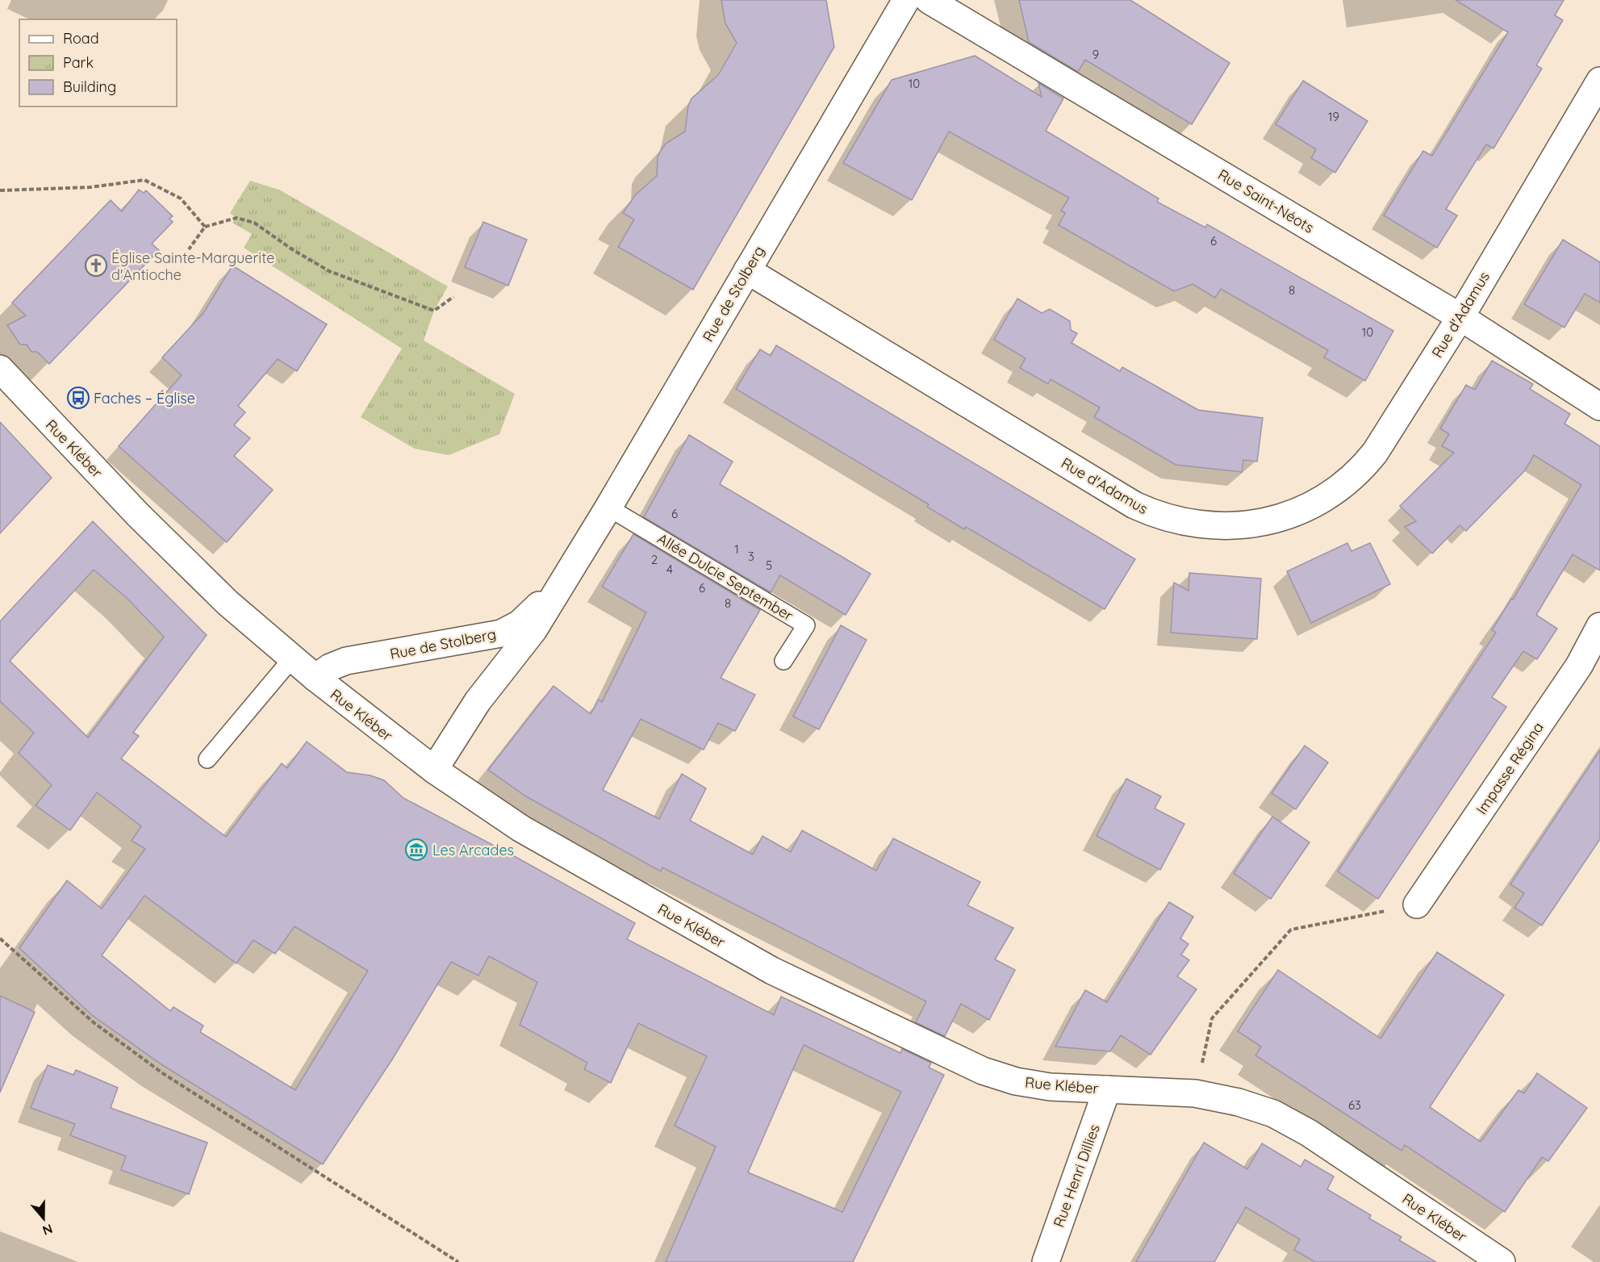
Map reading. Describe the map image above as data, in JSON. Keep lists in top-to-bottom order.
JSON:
{
  "streets": {
    "street": [
      "Rue Saint-Néots",
      "Rue de Stolberg",
      "Rue d'Adamus",
      "Rue Kléber",
      "Impasse Régina",
      "Rue Henri Dillies"
    ],
    "lane": ["Allée Dulcie September"]
  },
  "crossings": [
    ["Rue Saint-Néots", "Rue d'Adamus"],
    ["Rue de Stolberg", "Rue d'Adamus"],
    ["Rue de Stolberg", "Rue Kléber"],
    ["Rue de Stolberg", "Allée Dulcie September"],
    ["Rue Kléber", "Rue Henri Dillies"]
  ],
  "places": {
    "church": ["Église Sainte-Marguerite d'Antioche"],
    "bus stop": ["Faches – Église"],
    "museum": ["Les Arcades"]
  },
  "house_numbers": [
    "9",
    "10",
    "19",
    "6",
    "8",
    "10",
    "6",
    "1",
    "3",
    "2",
    "5",
    "4",
    "6",
    "8",
    "63"
  ],
  "legend": ["Road", "Park", "Building"],
  "north": "bottom"
}
